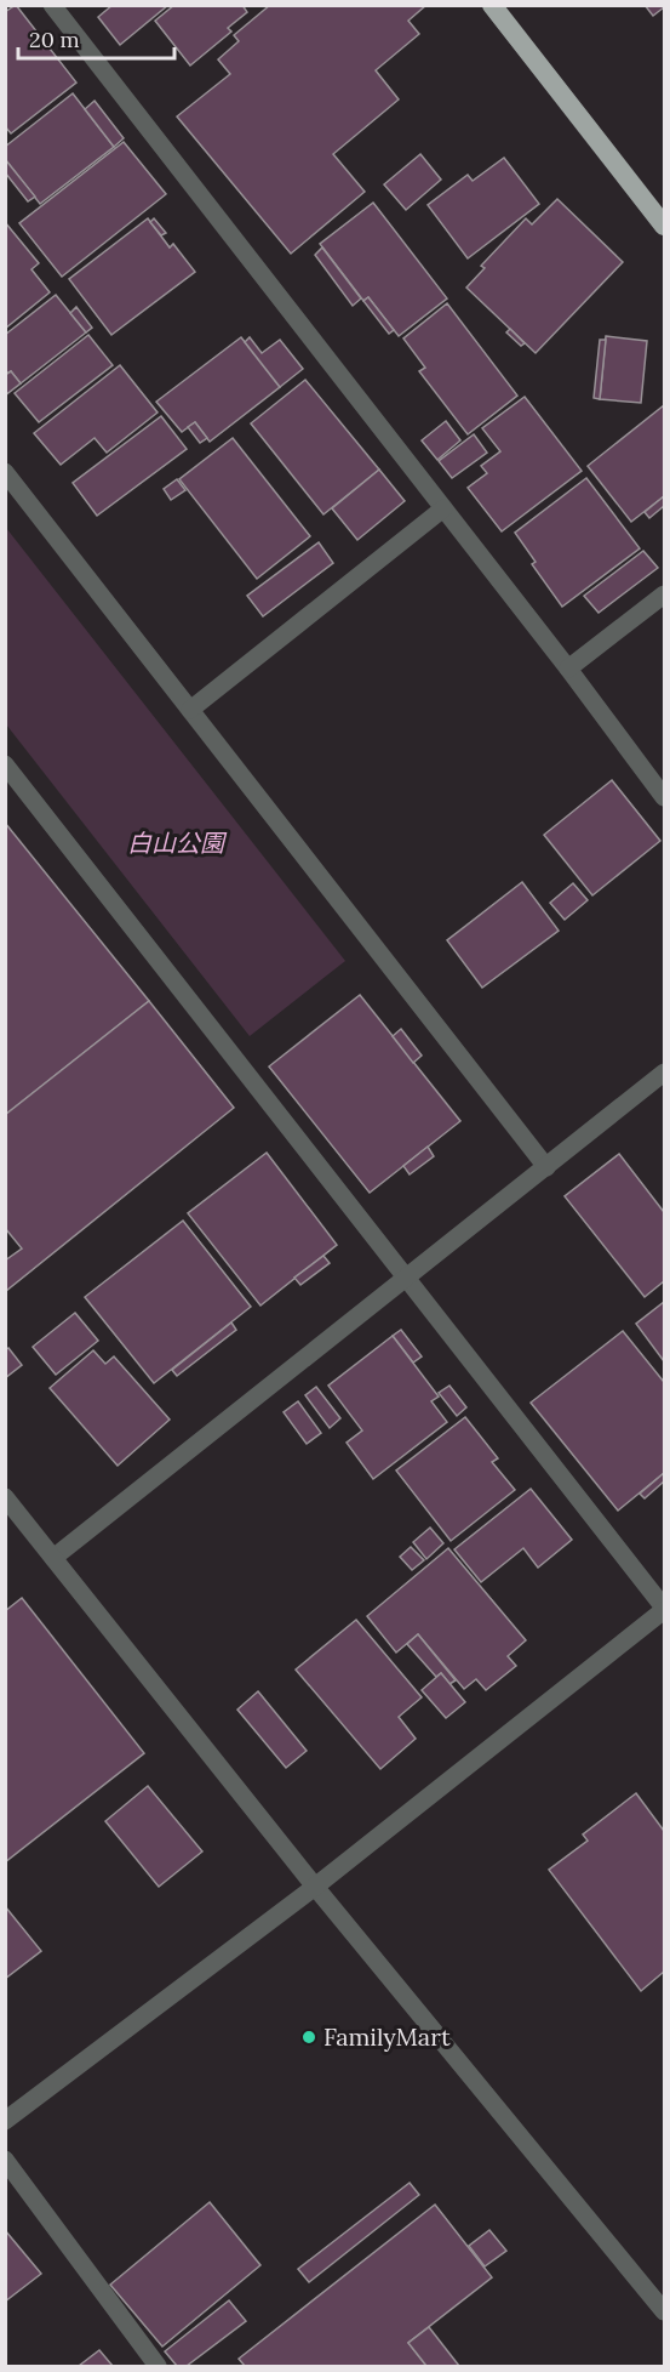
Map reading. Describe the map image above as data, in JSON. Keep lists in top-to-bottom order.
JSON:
{
  "parks": ["白山公園"],
  "places": ["FamilyMart"],
  "scale_bar": "20 m"
}
